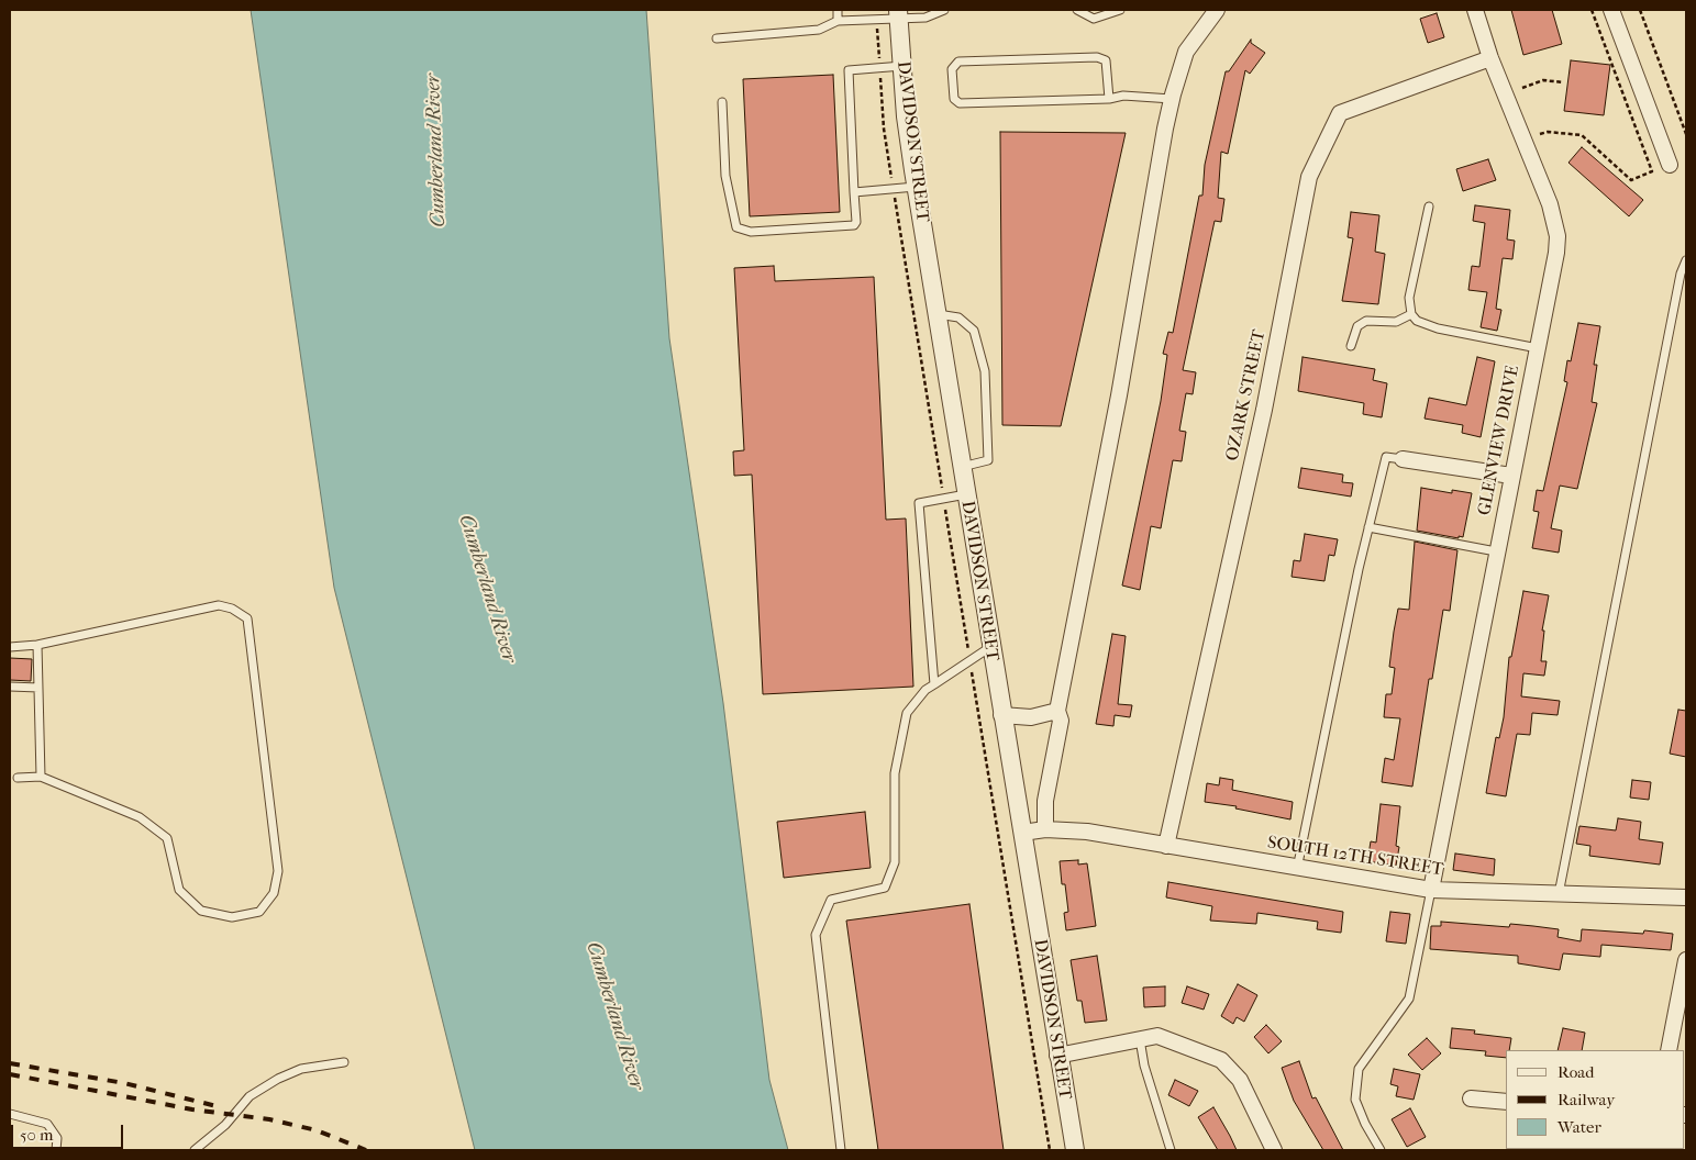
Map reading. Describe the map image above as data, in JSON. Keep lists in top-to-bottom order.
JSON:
{
  "streets": {
    "street": [
      "DAVIDSON STREET",
      "OZARK STREET",
      "GLENVIEW DRIVE",
      "SOUTH 12TH STREET"
    ]
  },
  "crossings": [
    ["DAVIDSON STREET", "SOUTH 12TH STREET"],
    ["OZARK STREET", "GLENVIEW DRIVE"],
    ["OZARK STREET", "SOUTH 12TH STREET"],
    ["GLENVIEW DRIVE", "SOUTH 12TH STREET"]
  ],
  "water": ["Cumberland River"],
  "legend": ["Road", "Railway", "Water"],
  "scale_bar": "50 m"
}
